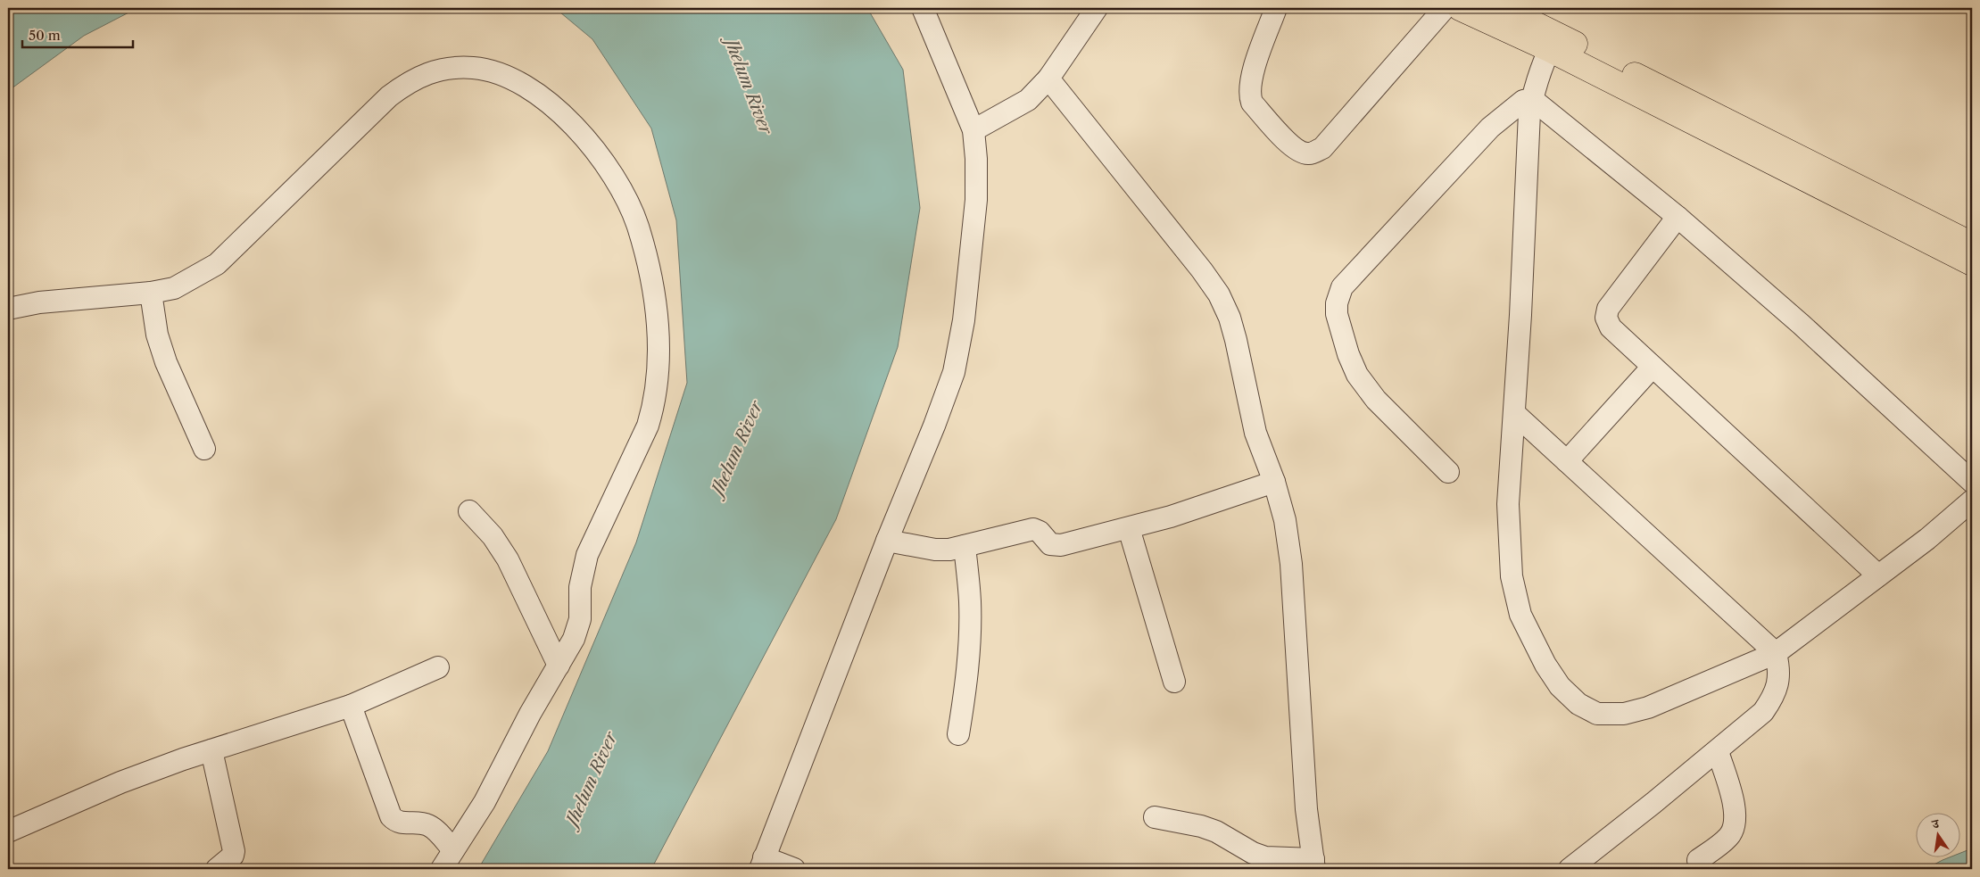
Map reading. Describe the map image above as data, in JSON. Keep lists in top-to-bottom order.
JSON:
{
  "water": ["Jhelum River"],
  "scale_bar": "50 m",
  "north": "top"
}
